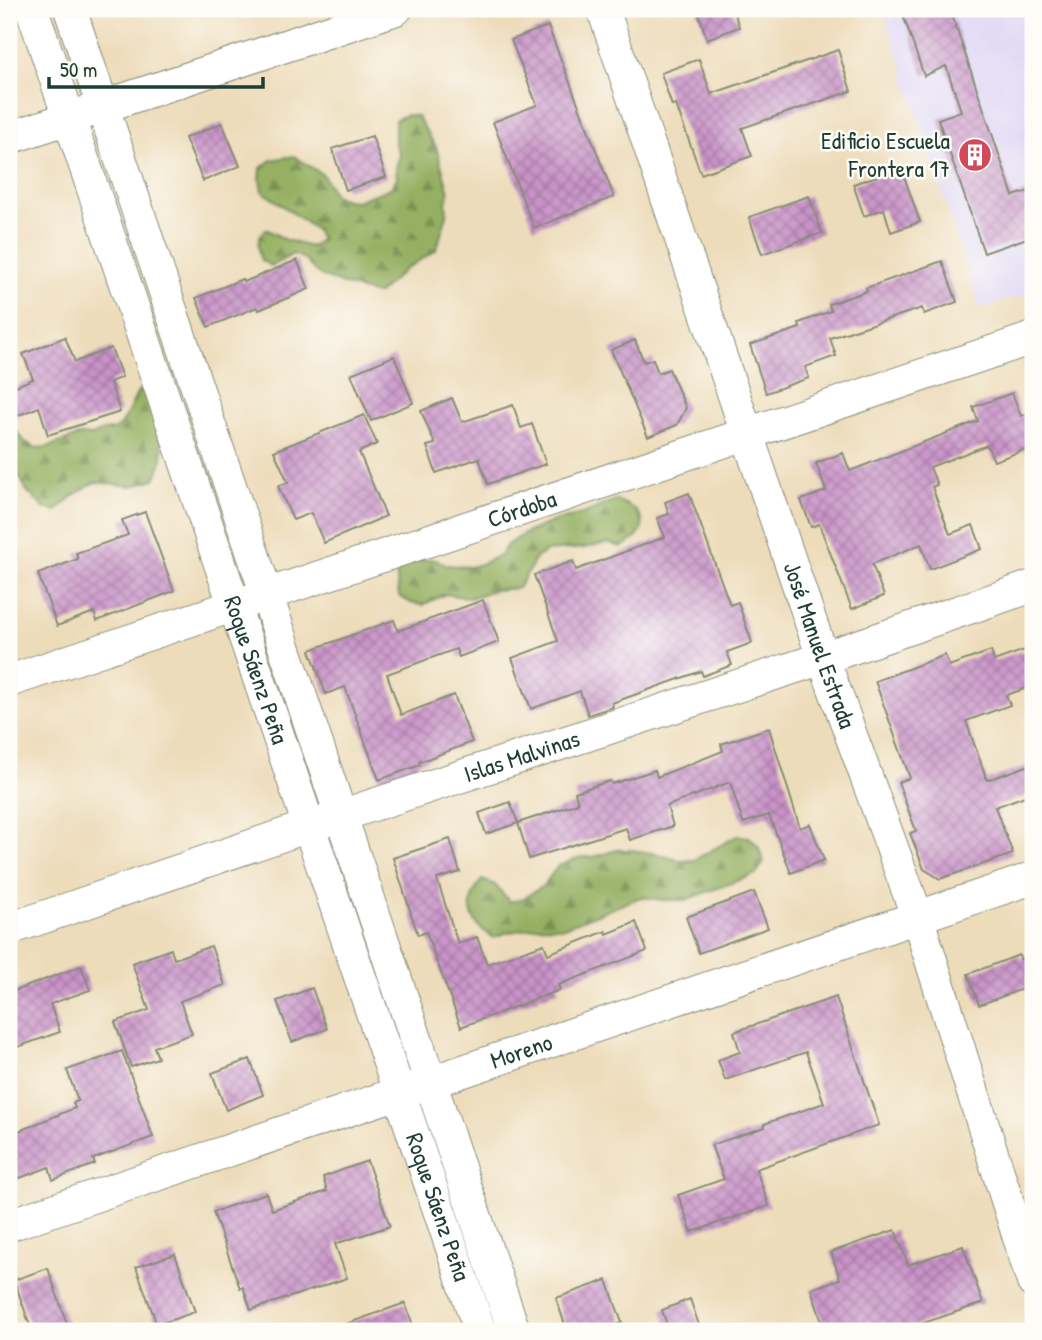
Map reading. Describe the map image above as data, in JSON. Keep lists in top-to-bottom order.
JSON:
{
  "streets": {
    "street": [
      "Córdoba",
      "José Manuel Estrada",
      "Roque Sáenz Peña",
      "Islas Malvinas",
      "Moreno"
    ]
  },
  "crossings": [
    ["Córdoba", "José Manuel Estrada"],
    ["Córdoba", "Roque Sáenz Peña"],
    ["José Manuel Estrada", "Islas Malvinas"],
    ["José Manuel Estrada", "Moreno"],
    ["Roque Sáenz Peña", "Islas Malvinas"],
    ["Roque Sáenz Peña", "Moreno"]
  ],
  "places": {
    "building": ["Edificio Escuela Frontera 17"]
  },
  "scale_bar": "50 m"
}
